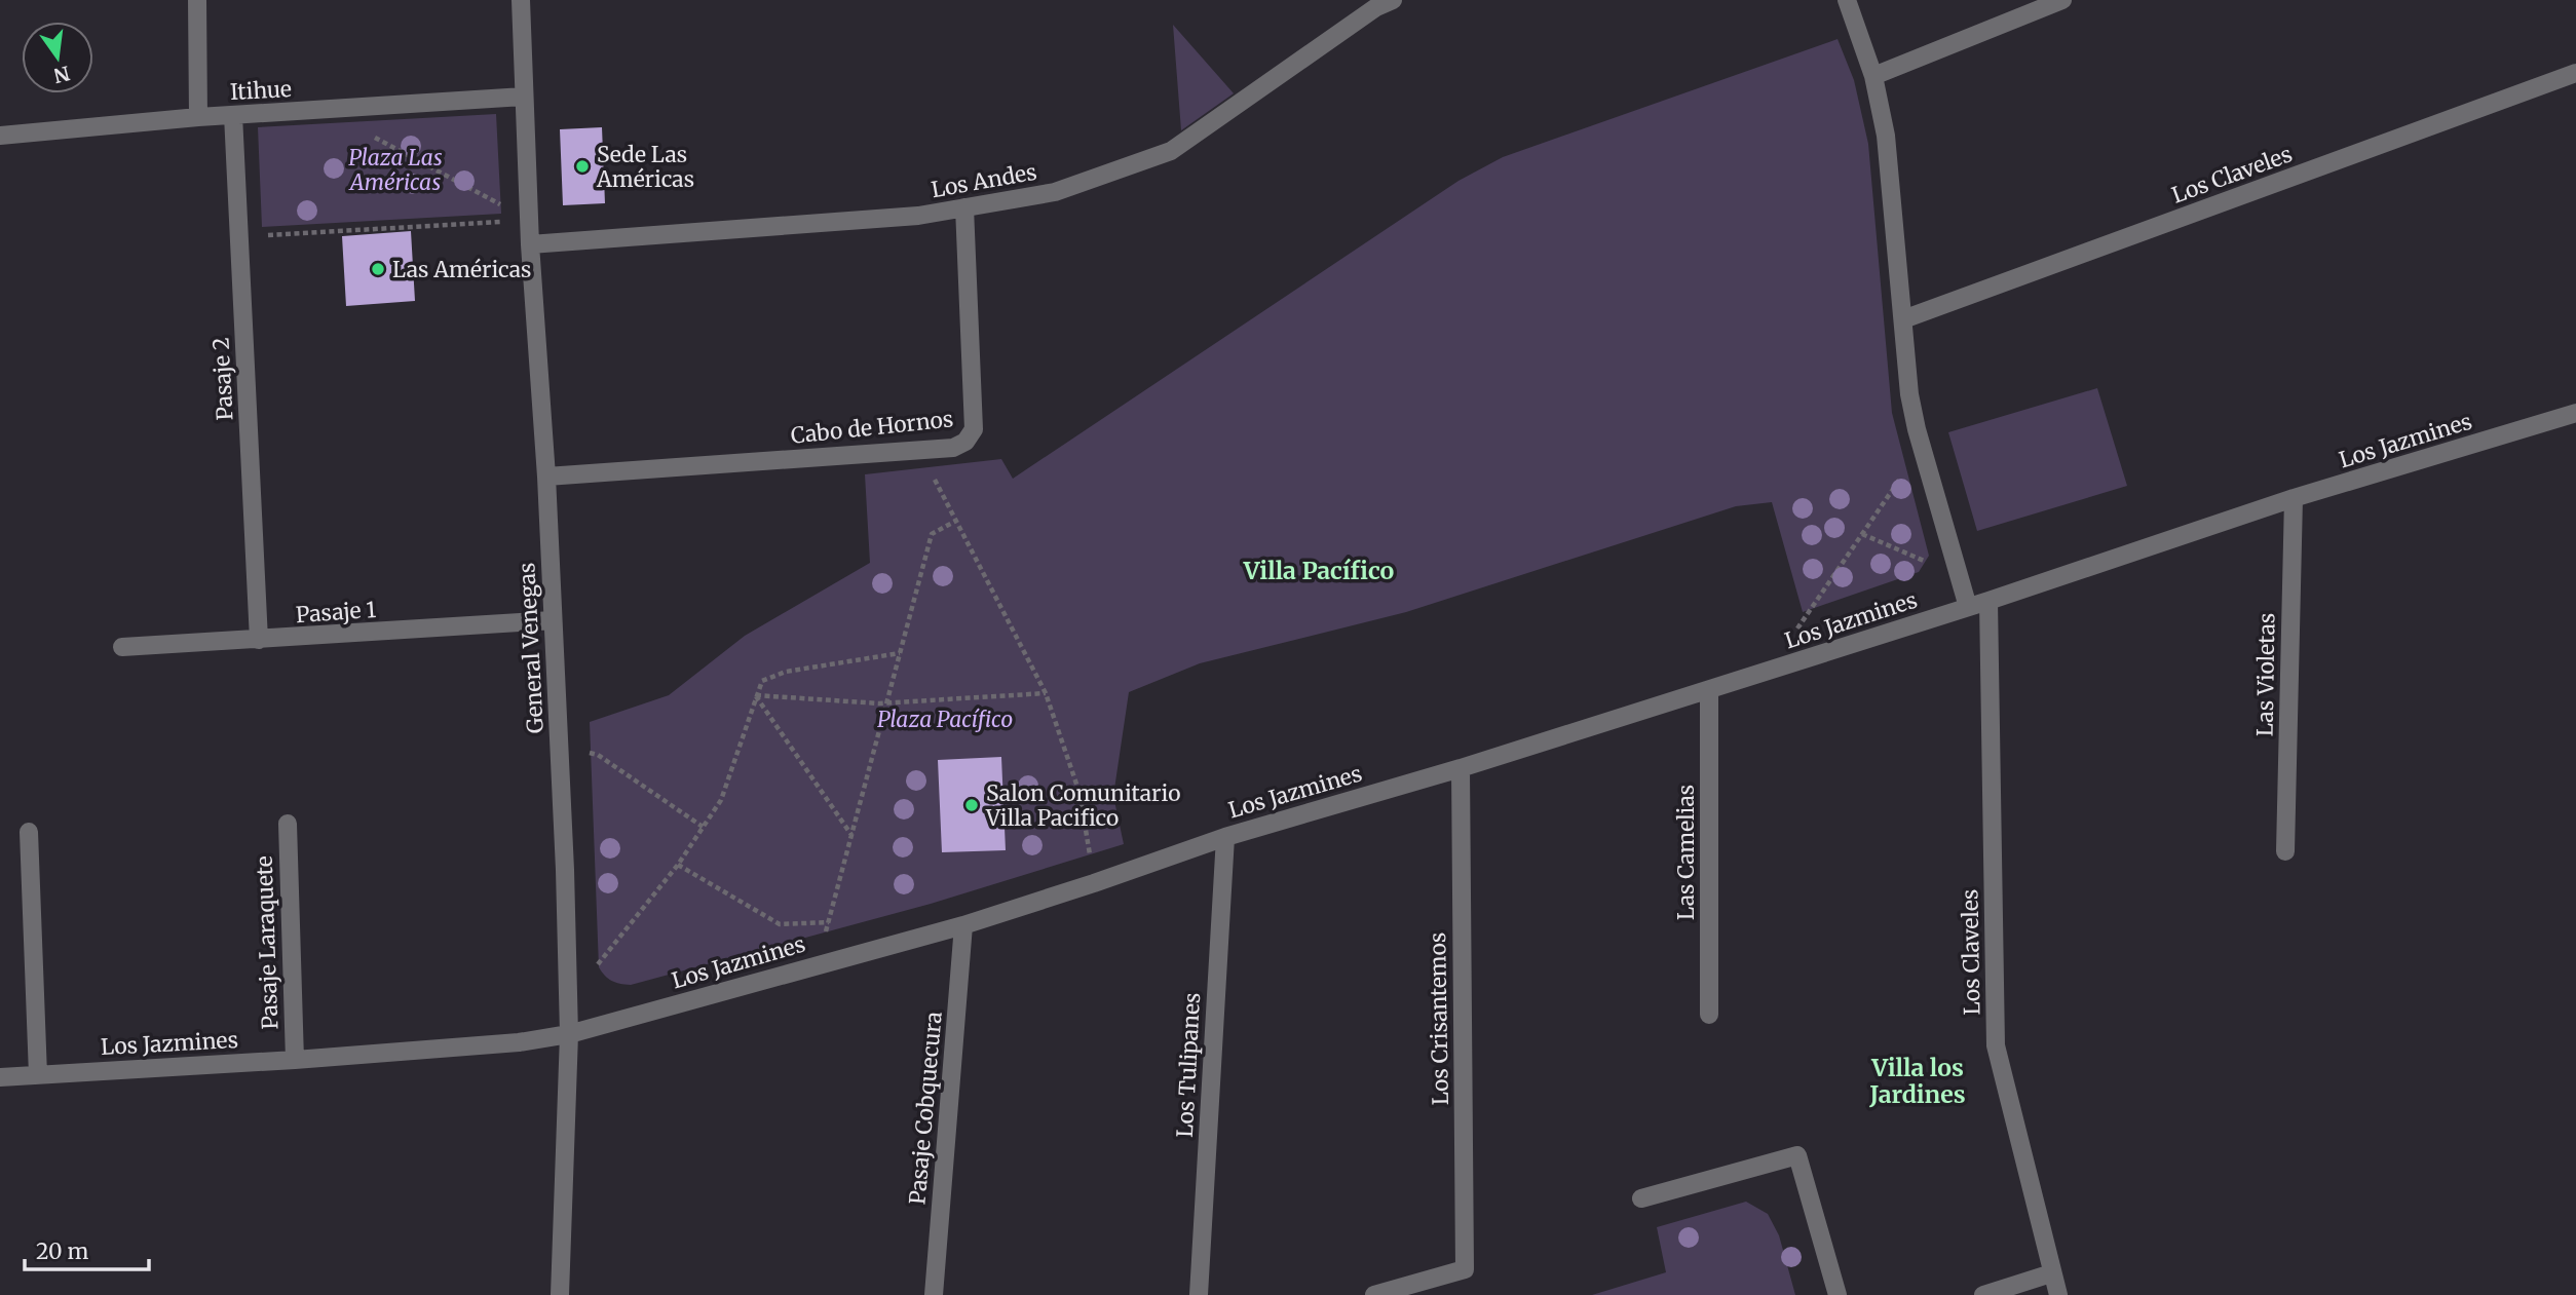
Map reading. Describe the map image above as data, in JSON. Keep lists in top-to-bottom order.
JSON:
{
  "streets": {
    "street": [
      "Itihue",
      "Los Claveles",
      "Los Andes",
      "Pasaje 2",
      "Cabo de Hornos",
      "Los Jazmines",
      "Pasaje 1",
      "General Venegas",
      "Las Violetas",
      "Las Camelias",
      "Pasaje Laraquete",
      "Los Crisantemos",
      "Los Tulipanes",
      "Pasaje Cobquecura"
    ]
  },
  "crossings": [
    ["Itihue", "Pasaje 2"],
    ["Itihue", "General Venegas"],
    ["Los Claveles", "Los Jazmines"],
    ["Los Andes", "Cabo de Hornos"],
    ["Los Andes", "General Venegas"],
    ["Pasaje 2", "Pasaje 1"],
    ["Cabo de Hornos", "General Venegas"],
    ["Los Jazmines", "General Venegas"],
    ["Los Jazmines", "Las Violetas"],
    ["Los Jazmines", "Las Camelias"],
    ["Los Jazmines", "Pasaje Laraquete"],
    ["Los Jazmines", "Los Crisantemos"],
    ["Los Jazmines", "Los Tulipanes"],
    ["Los Jazmines", "Pasaje Cobquecura"],
    ["Pasaje 1", "General Venegas"]
  ],
  "districts": ["Villa Pacífico", "Villa los Jardines"],
  "parks": ["Plaza Las Américas", "Plaza Pacífico"],
  "places": ["Sede Las Américas", "Las Américas", "Salon Comunitario Villa Pacifico"],
  "scale_bar": "20 m",
  "north": "bottom"
}
